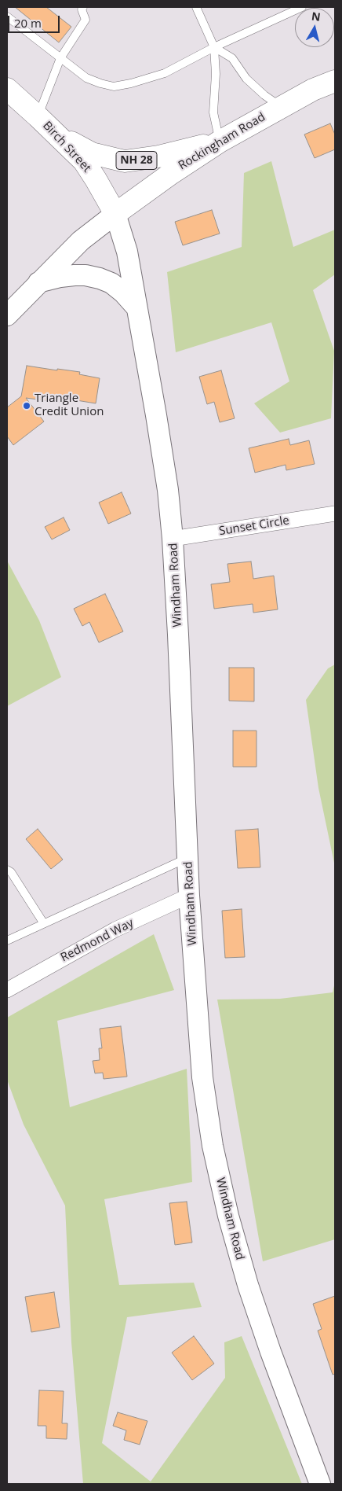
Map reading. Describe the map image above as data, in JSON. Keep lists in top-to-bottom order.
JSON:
{
  "streets": {
    "main road": ["Rockingham Road", "Birch Street", "NH 28"],
    "street": ["Sunset Circle", "Windham Road", "Redmond Way"]
  },
  "crossings": [
    ["Rockingham Road", "Birch Street"],
    ["Rockingham Road", "NH 28"],
    ["Rockingham Road", "Windham Road"],
    ["Birch Street", "NH 28"],
    ["Birch Street", "Windham Road"],
    ["Sunset Circle", "Windham Road"],
    ["Windham Road", "Redmond Way"]
  ],
  "places": ["Triangle Credit Union"],
  "scale_bar": "20 m",
  "north": "top"
}
